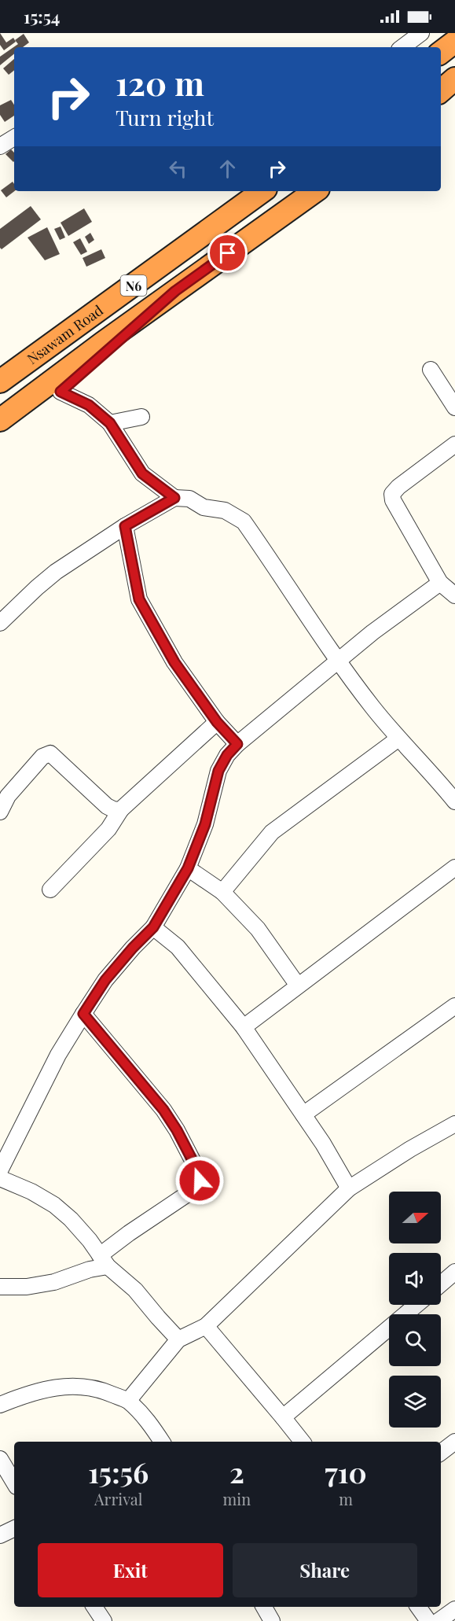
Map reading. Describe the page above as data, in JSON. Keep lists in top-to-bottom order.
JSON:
{
  "streets": {
    "highway": ["N6", "Nsawam Road"]
  },
  "north": "right",
  "page": {
    "status": "15:54",
    "turn": ["120 m", "Turn right"],
    "eta": [
      "15:56",
      "Arrival",
      "2",
      "min",
      "710",
      "m"
    ],
    "buttons": ["Exit", "Share"]
  }
}
